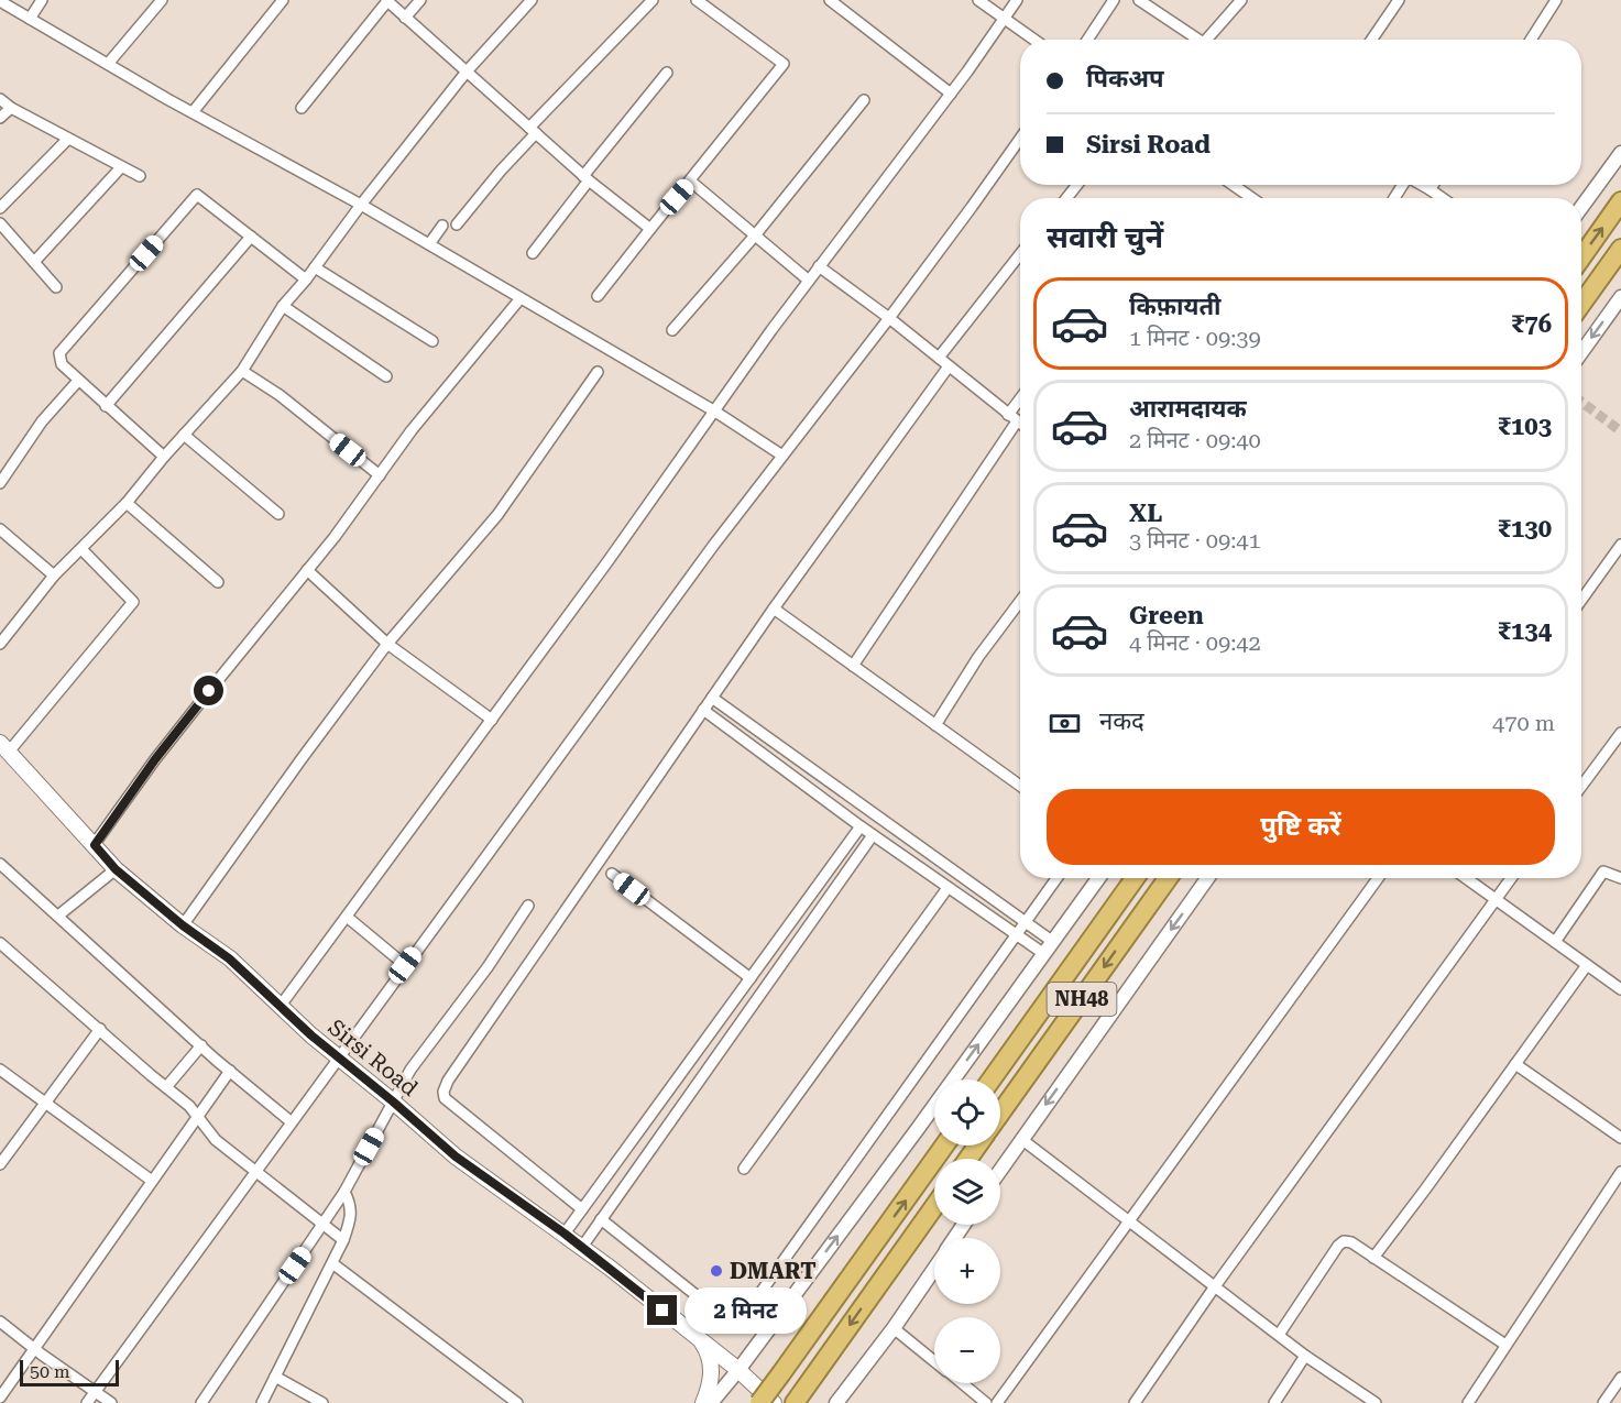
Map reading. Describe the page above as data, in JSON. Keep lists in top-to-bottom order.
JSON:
{
  "streets": {
    "highway": ["NH48"],
    "main road": ["Sirsi Road"]
  },
  "places": ["DMART"],
  "scale_bar": "50 m",
  "page": {
    "banner": ["पिकअप", "Sirsi Road"],
    "heading": "सवारी चुनें",
    "list": [
      {
        "name": "किफ़ायती",
        "note": "1 मिनट · 09:39",
        "value": "₹76"
      },
      {
        "name": "आरामदायक",
        "note": "2 मिनट · 09:40",
        "value": "₹103"
      },
      {
        "name": "XL",
        "note": "3 मिनट · 09:41",
        "value": "₹130"
      },
      {
        "name": "Green",
        "note": "4 मिनट · 09:42",
        "value": "₹134"
      }
    ],
    "pay": ["नकद", "470 m"],
    "buttons": "पुष्टि करें",
    "map_buttons": ["+", "−"],
    "bubble": "2 मिनट",
    "scale": "50 m"
  }
}
